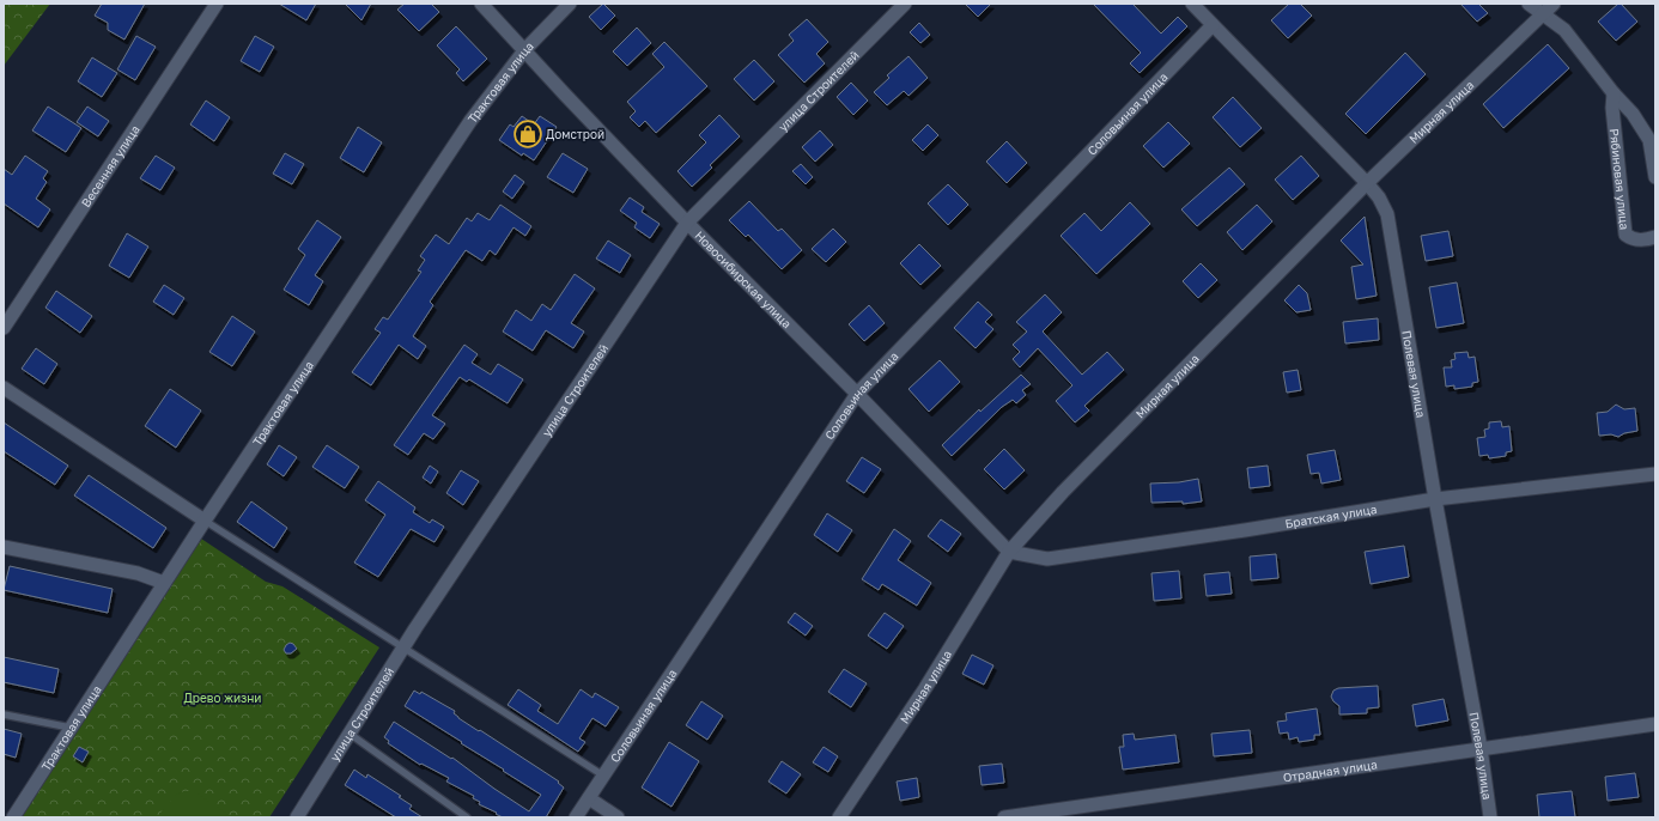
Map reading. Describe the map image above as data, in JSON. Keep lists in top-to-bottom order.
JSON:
{
  "streets": {
    "street": [
      "Трактовая улица",
      "улица Строителей",
      "Мирная улица",
      "Соловьиная улица",
      "Весенняя улица",
      "Рябиновая улица",
      "Новосибирская улица",
      "Полевая улица",
      "Братская улица",
      "Отрадная улица"
    ]
  },
  "crossings": [
    ["Трактовая улица", "Новосибирская улица"],
    ["улица Строителей", "Новосибирская улица"],
    ["Мирная улица", "Рябиновая улица"],
    ["Мирная улица", "Новосибирская улица"],
    ["Мирная улица", "Полевая улица"],
    ["Мирная улица", "Братская улица"],
    ["Соловьиная улица", "Новосибирская улица"],
    ["Соловьиная улица", "Полевая улица"],
    ["Новосибирская улица", "Братская улица"],
    ["Полевая улица", "Братская улица"],
    ["Полевая улица", "Отрадная улица"]
  ],
  "parks": ["Древо жизни"],
  "places": {
    "shop": ["Домстрой"]
  }
}
